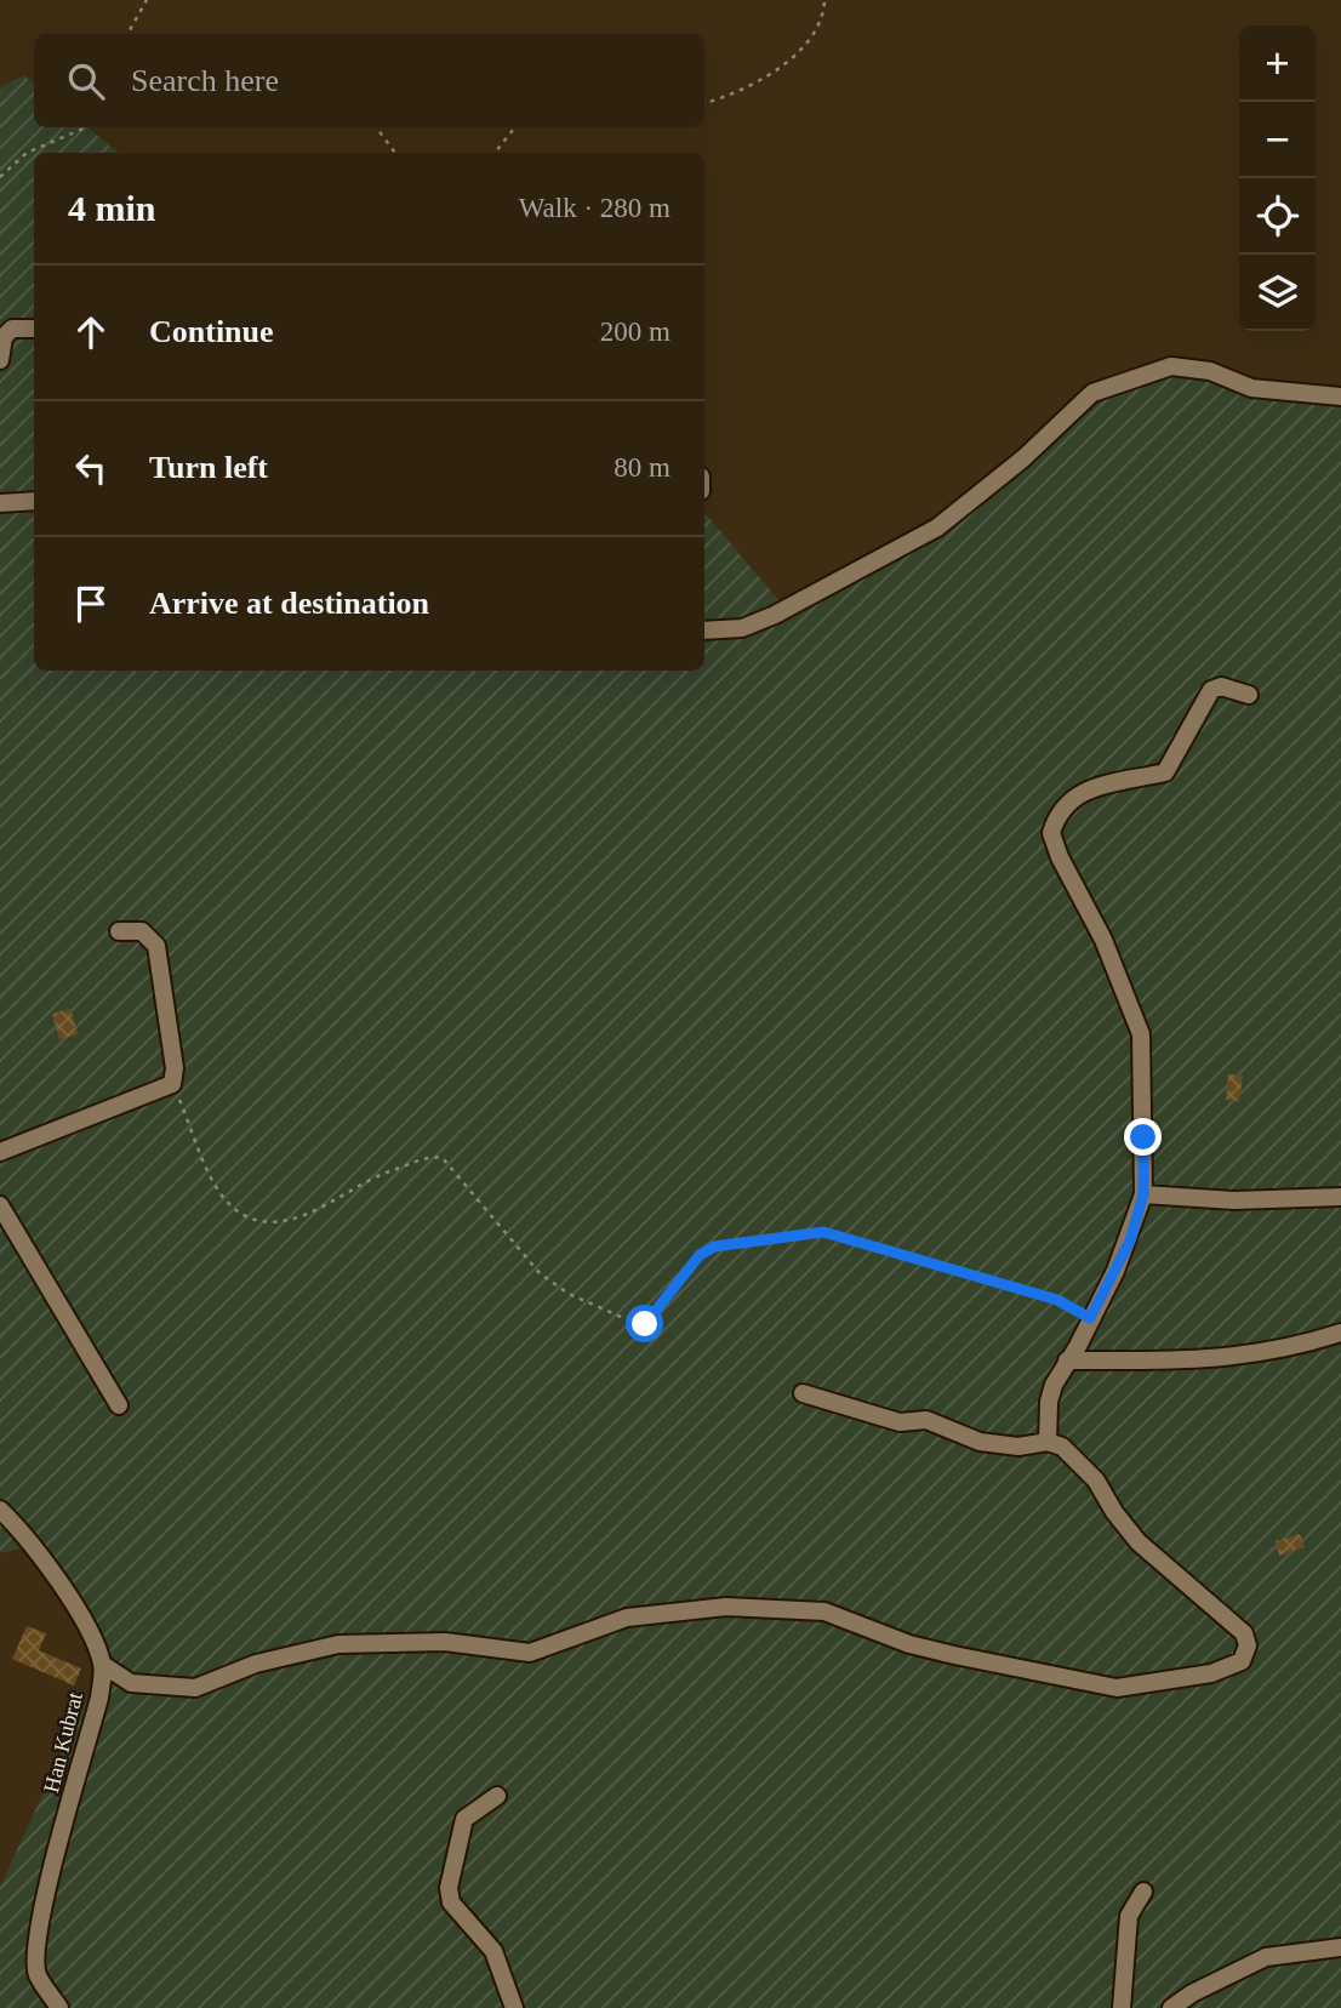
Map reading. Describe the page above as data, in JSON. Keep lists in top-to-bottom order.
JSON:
{
  "streets": {
    "street": ["Han Kubrat"]
  },
  "page": {
    "map_buttons": ["+", "−"],
    "search": "Search here",
    "heading": ["4 min", "Walk · 280 m"],
    "list": [
      ["Continue", "200 m"],
      ["Turn left", "80 m"],
      "Arrive at destination"
    ]
  }
}
